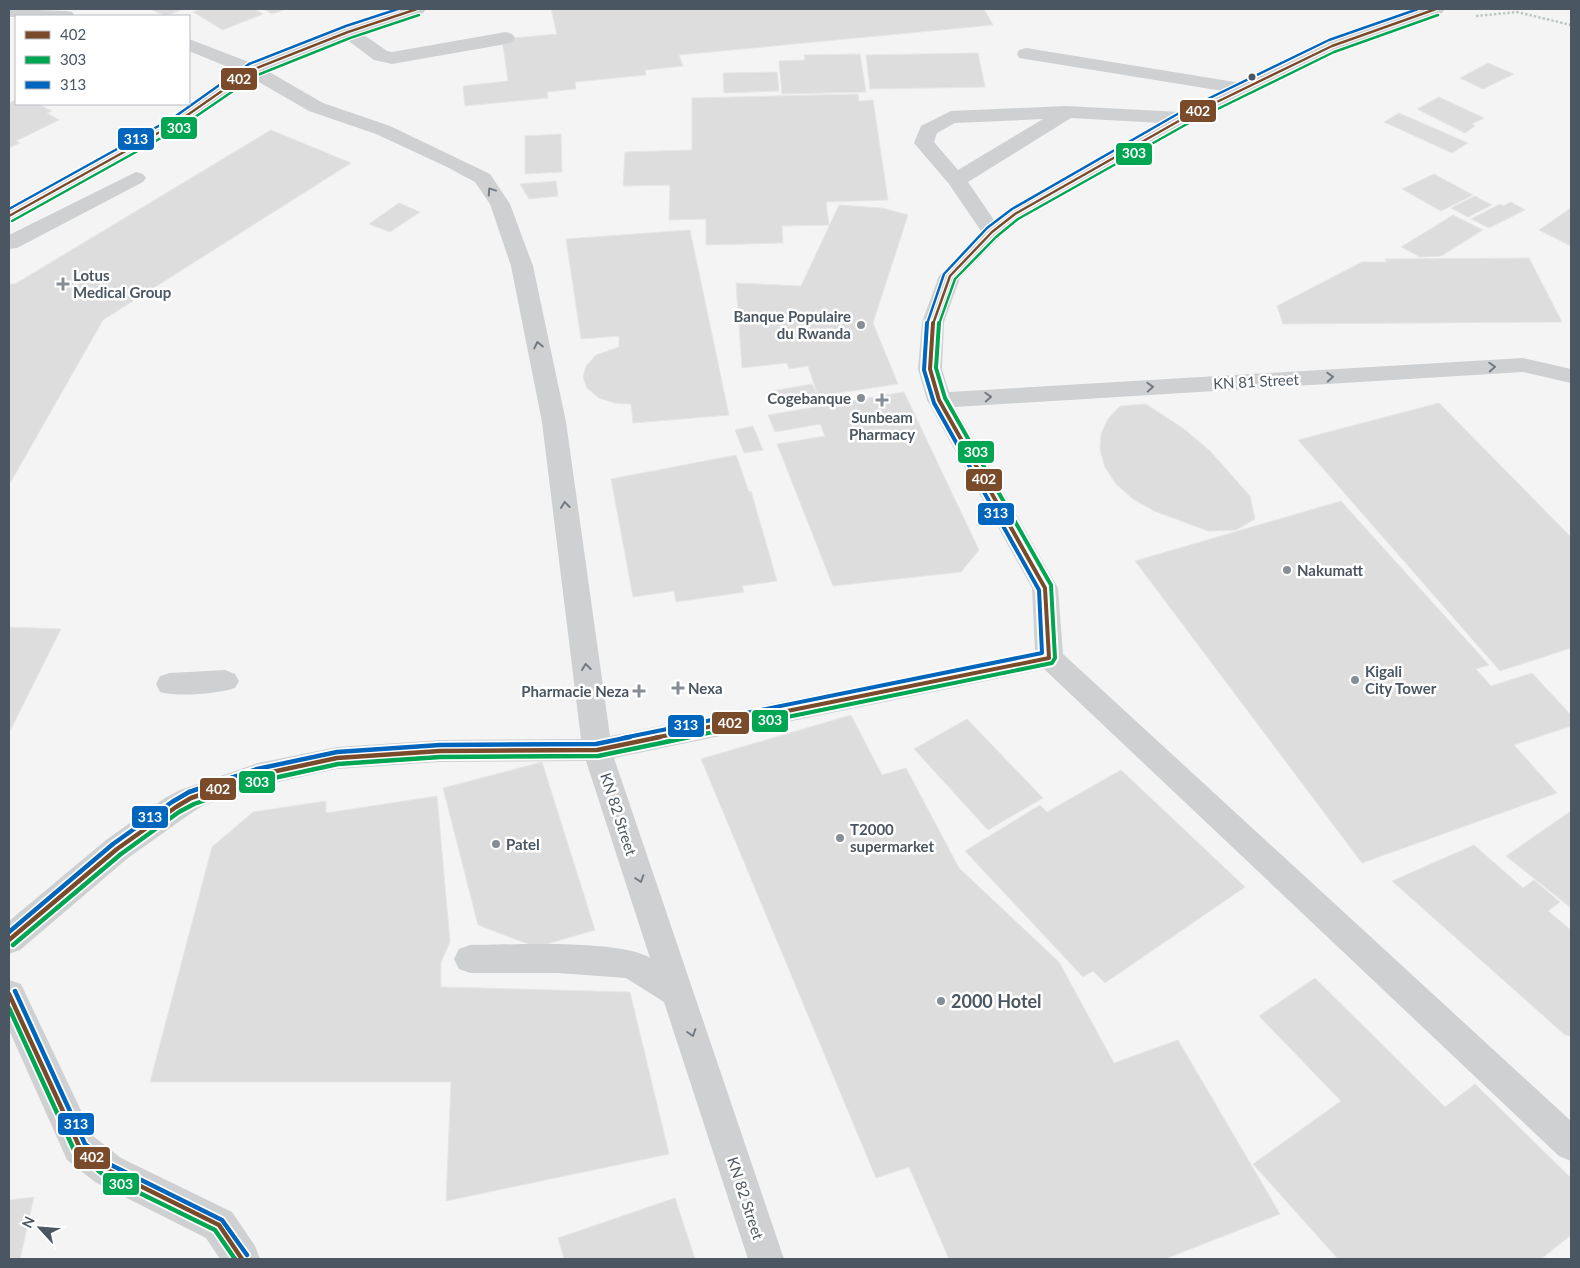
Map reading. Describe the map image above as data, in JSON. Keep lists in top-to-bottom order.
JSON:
{
  "streets": {
    "street": ["KN 81 Street", "KN 82 Street"]
  },
  "one_way": ["KN 81 Street"],
  "places": {
    "health": [
      "Lotus Medical Group",
      "Sunbeam Pharmacy",
      "Nexa",
      "Pharmacie Neza"
    ],
    "other": [
      "Banque Populaire du Rwanda",
      "Cogebanque",
      "Nakumatt",
      "Kigali City Tower",
      "T2000 supermarket",
      "Patel",
      "2000 Hotel"
    ]
  },
  "lines": ["transit line 402", "transit line 313", "transit line 303"],
  "legend": ["402", "303", "313"],
  "north": "top left"
}
